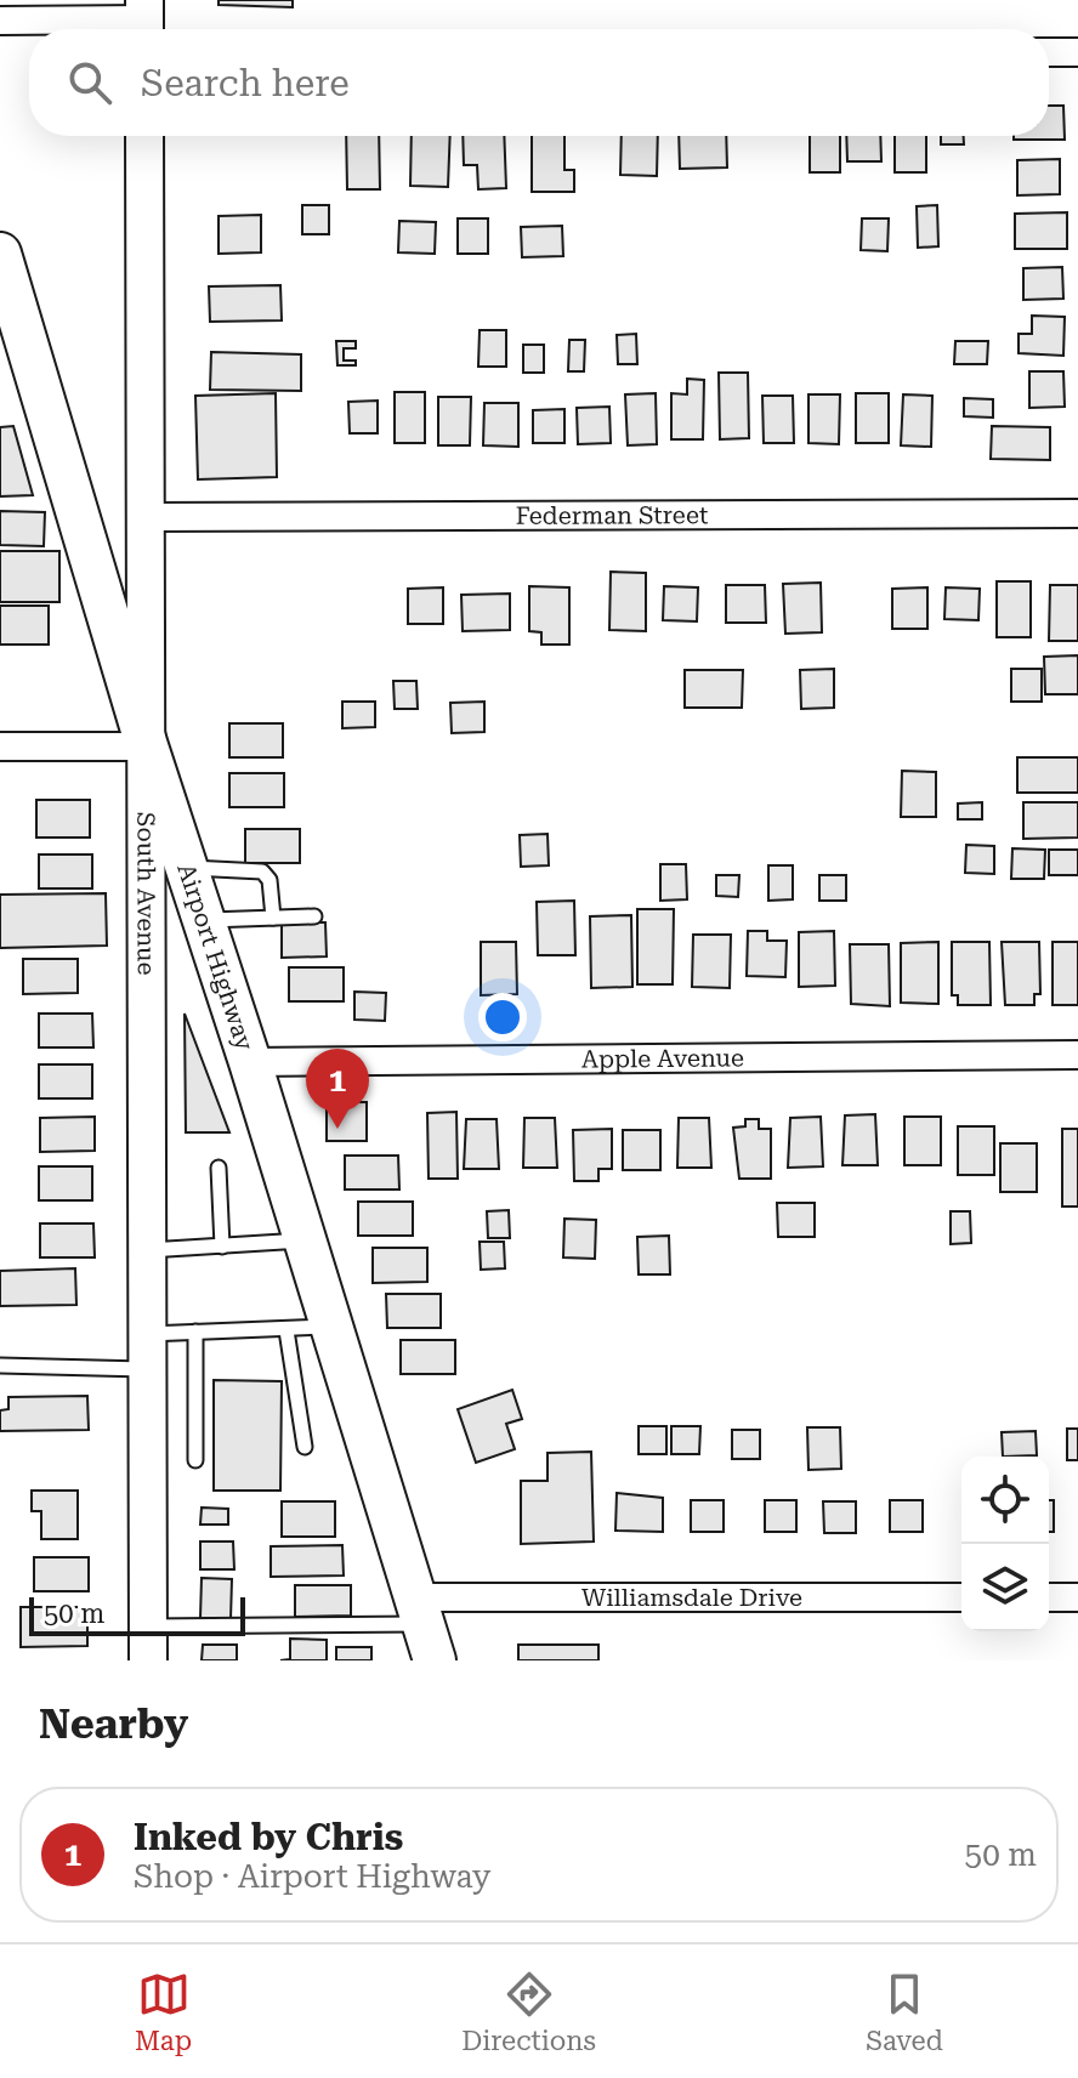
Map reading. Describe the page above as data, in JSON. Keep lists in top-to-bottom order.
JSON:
{
  "streets": {
    "main road": ["Airport Highway"],
    "street": [
      "Federman Street",
      "South Avenue",
      "Apple Avenue",
      "Williamsdale Drive"
    ]
  },
  "crossings": [
    ["Federman Street", "South Avenue"],
    ["South Avenue", "Airport Highway"],
    ["Airport Highway", "Apple Avenue"],
    ["Airport Highway", "Williamsdale Drive"]
  ],
  "scale_bar": "50 m",
  "page": {
    "search": "Search here",
    "pins": "1",
    "scale": "50 m",
    "heading": "Nearby",
    "list": [
      {
        "mark": "1",
        "name": "Inked by Chris",
        "note": "Shop · Airport Highway",
        "value": "50 m"
      }
    ],
    "nav": ["Map", "Directions", "Saved"]
  }
}
